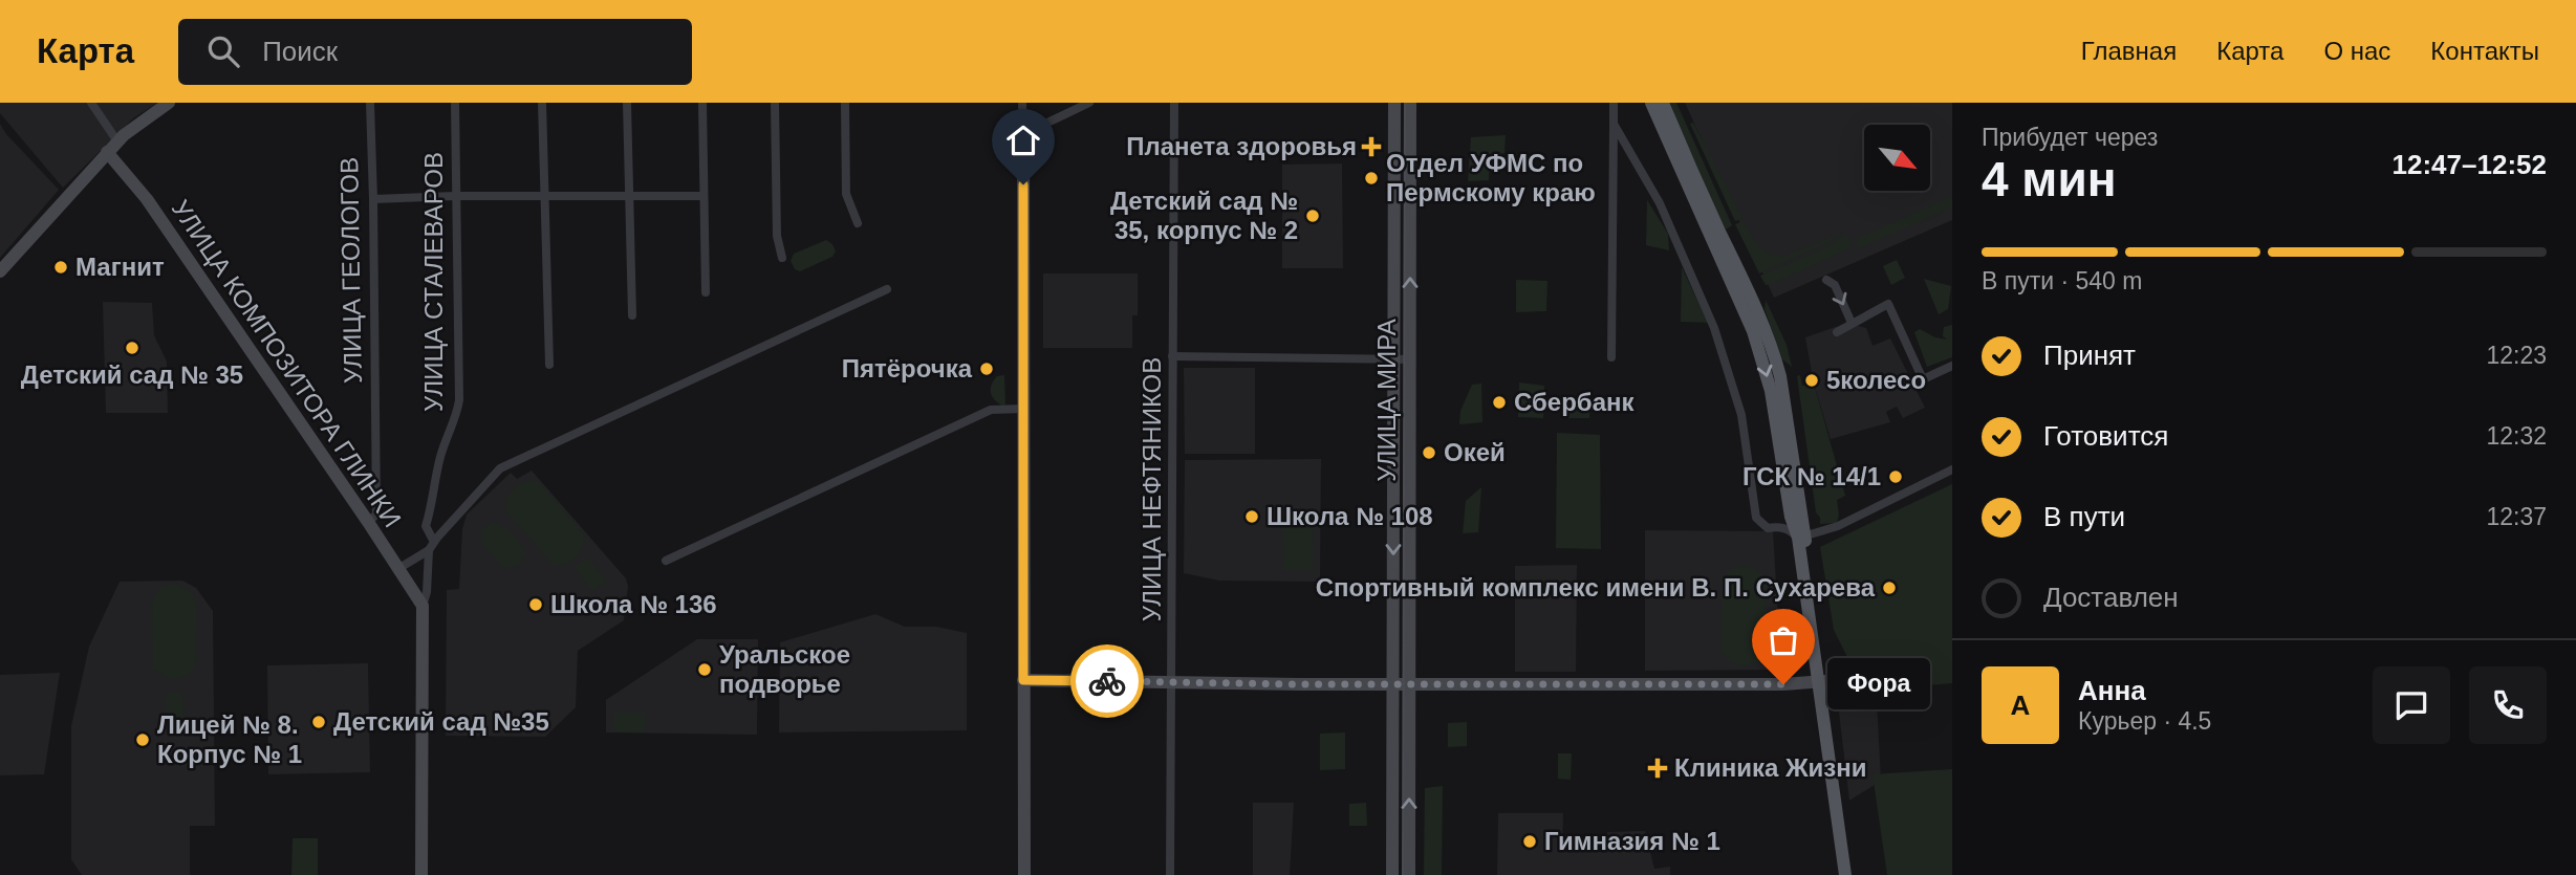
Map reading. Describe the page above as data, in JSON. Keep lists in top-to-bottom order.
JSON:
{
  "streets": {
    "street": [
      "УЛИЦА ГЕОЛОГОВ",
      "УЛИЦА СТАЛЕВАРОВ",
      "УЛИЦА КОМПОЗИТОРА ГЛИНКИ",
      "УЛИЦА МИРА",
      "УЛИЦА НЕФТЯНИКОВ"
    ]
  },
  "crossings": [
    ["УЛИЦА ГЕОЛОГОВ", "УЛИЦА КОМПОЗИТОРА ГЛИНКИ"]
  ],
  "places": {
    "health": ["Планета здоровья", "Клиника Жизни"],
    "other": [
      "Отдел УФМС по Пермскому краю",
      "Детский сад № 35, корпус № 2",
      "Магнит",
      "Детский сад № 35",
      "Пятёрочка",
      "5колесо",
      "Сбербанк",
      "Окей",
      "ГСК № 14/1",
      "Школа № 108",
      "Спортивный комплекс имени В. П. Сухарева",
      "Школа № 136",
      "Уральское подворье",
      "Фора",
      "Детский сад №35",
      "Лицей № 8. Корпус № 1",
      "Гимназия № 1"
    ]
  },
  "north": "bottom right",
  "page": {
    "header": "Карта",
    "search": "Поиск",
    "nav": [
      "Главная",
      "Карта",
      "О нас",
      "Контакты"
    ],
    "heading": ["4 мин", "Прибудет через", "12:47–12:52"],
    "panel": ["Анна", "Курьер · 4.5"],
    "bar": "В пути · 540 m",
    "list": [
      ["Принят", "12:23"],
      ["Готовится", "12:32"],
      ["В пути", "12:37"],
      "Доставлен"
    ],
    "bubble": "Фора",
    "round": "А"
  }
}
